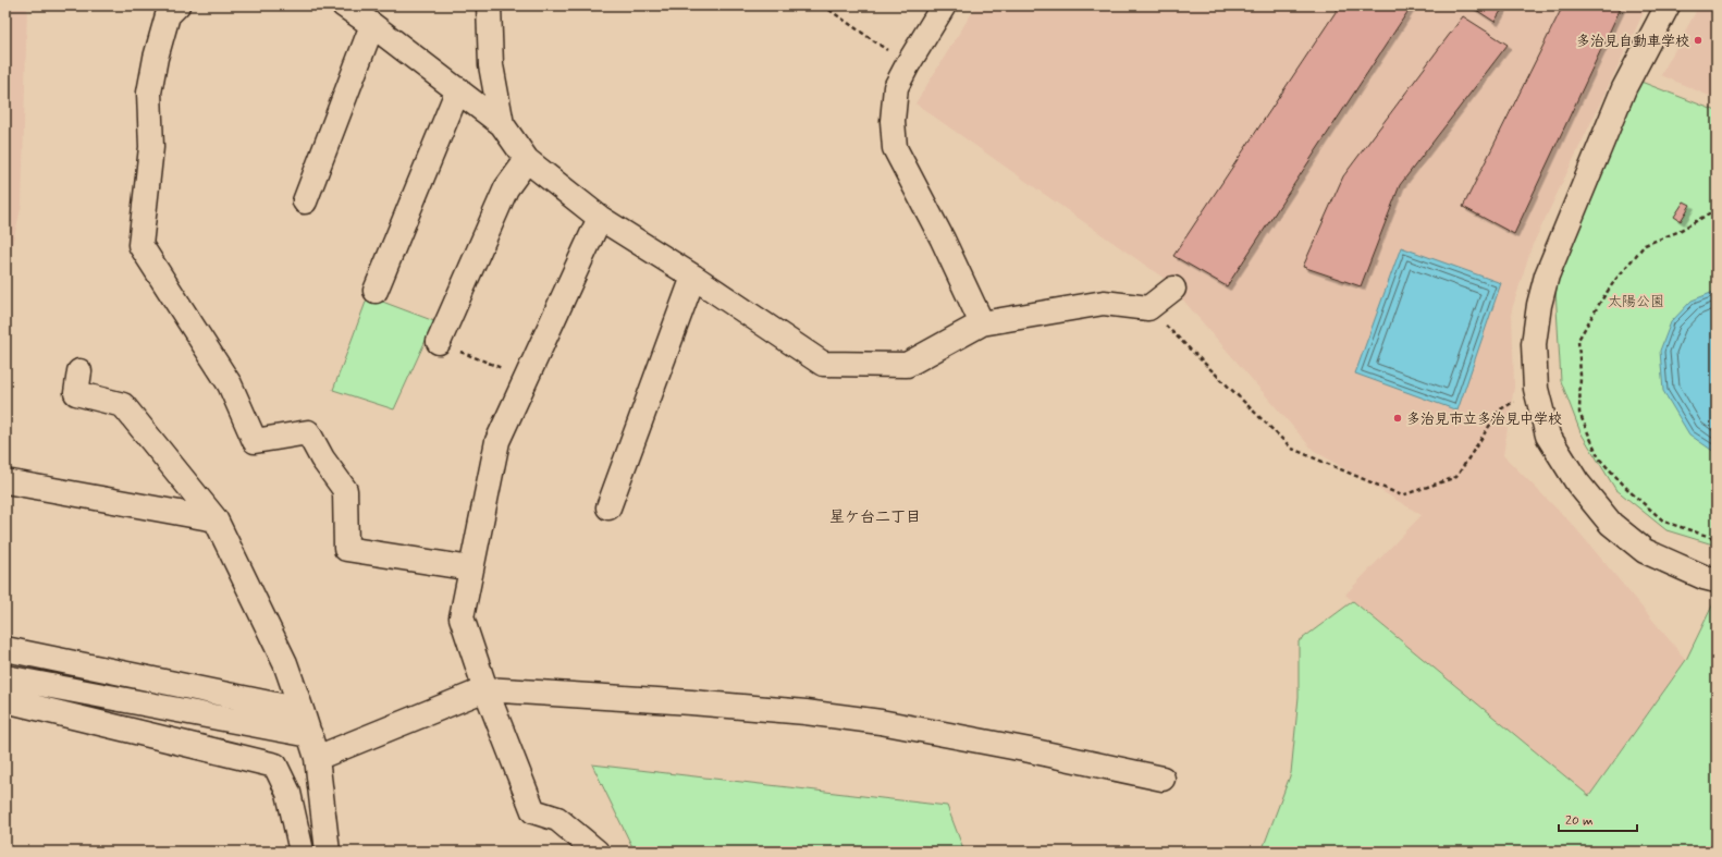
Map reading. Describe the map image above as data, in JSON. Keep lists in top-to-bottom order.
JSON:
{
  "districts": ["星ケ台二丁目"],
  "parks": ["太陽公園"],
  "places": ["多治見自動車学校", "多治見市立多治見中学校"],
  "scale_bar": "20 m"
}
